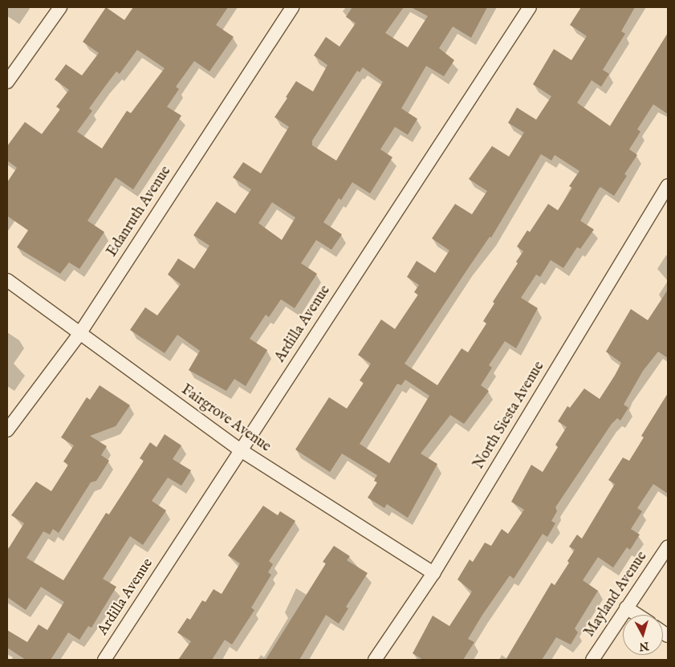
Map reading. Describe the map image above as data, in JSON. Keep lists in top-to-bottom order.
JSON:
{
  "streets": {
    "street": [
      "Edanruth Avenue",
      "Ardilla Avenue",
      "North Siesta Avenue",
      "Fairgrove Avenue",
      "Mayland Avenue"
    ]
  },
  "crossings": [
    ["Edanruth Avenue", "Fairgrove Avenue"],
    ["Ardilla Avenue", "Fairgrove Avenue"],
    ["North Siesta Avenue", "Fairgrove Avenue"]
  ],
  "north": "bottom"
}
